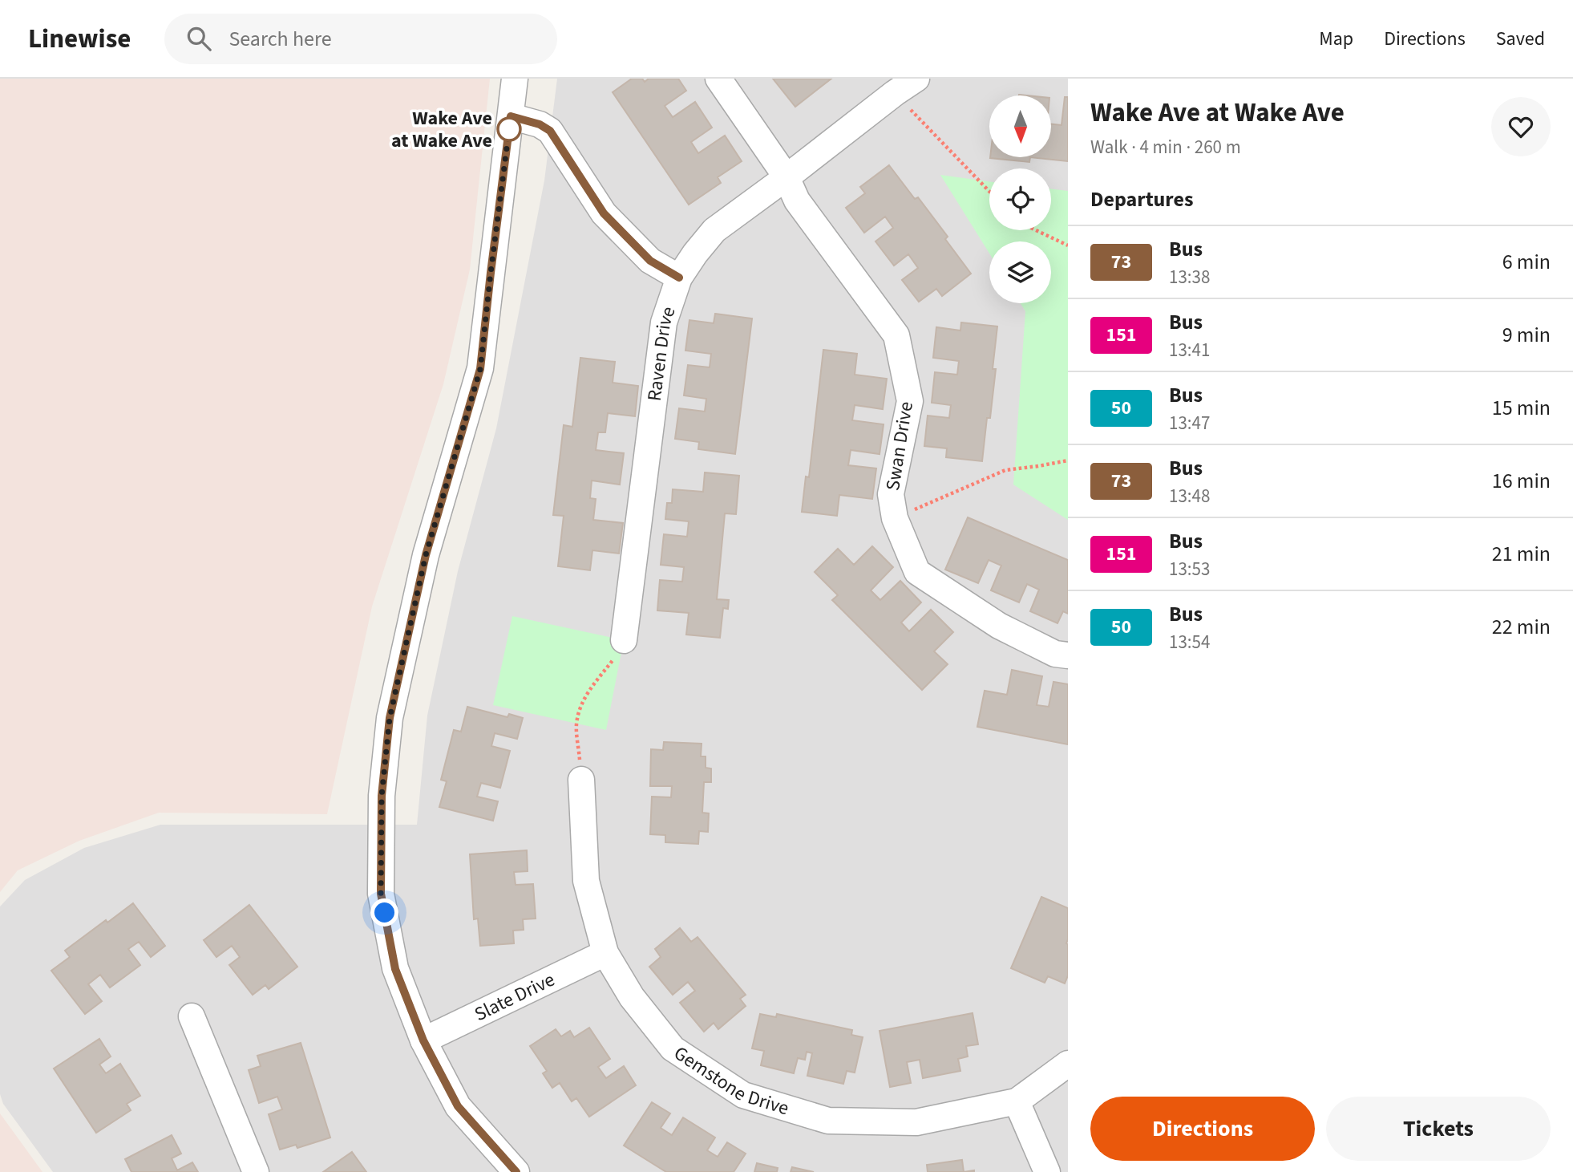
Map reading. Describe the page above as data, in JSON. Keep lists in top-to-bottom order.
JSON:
{
  "streets": {
    "street": [
      "Raven Drive",
      "Swan Drive",
      "Slate Drive",
      "Gemstone Drive"
    ]
  },
  "crossings": [
    ["Raven Drive", "Swan Drive"],
    ["Slate Drive", "Gemstone Drive"]
  ],
  "places": ["Wake Ave at Wake Ave"],
  "lines": ["bus line 73"],
  "north": "bottom",
  "page": {
    "header": "Linewise",
    "search": "Search here",
    "nav": ["Map", "Directions", "Saved"],
    "heading": [
      ["Wake Ave at Wake Ave", "Walk · 4 min · 260 m"],
      "Departures"
    ],
    "list": [
      {
        "mark": "73",
        "name": "Bus",
        "note": "13:38",
        "value": "6 min"
      },
      {
        "mark": "151",
        "name": "Bus",
        "note": "13:41",
        "value": "9 min"
      },
      {
        "mark": "50",
        "name": "Bus",
        "note": "13:47",
        "value": "15 min"
      },
      {
        "mark": "73",
        "name": "Bus",
        "note": "13:48",
        "value": "16 min"
      },
      {
        "mark": "151",
        "name": "Bus",
        "note": "13:53",
        "value": "21 min"
      },
      {
        "mark": "50",
        "name": "Bus",
        "note": "13:54",
        "value": "22 min"
      }
    ],
    "buttons": ["Directions", "Tickets"]
  }
}
